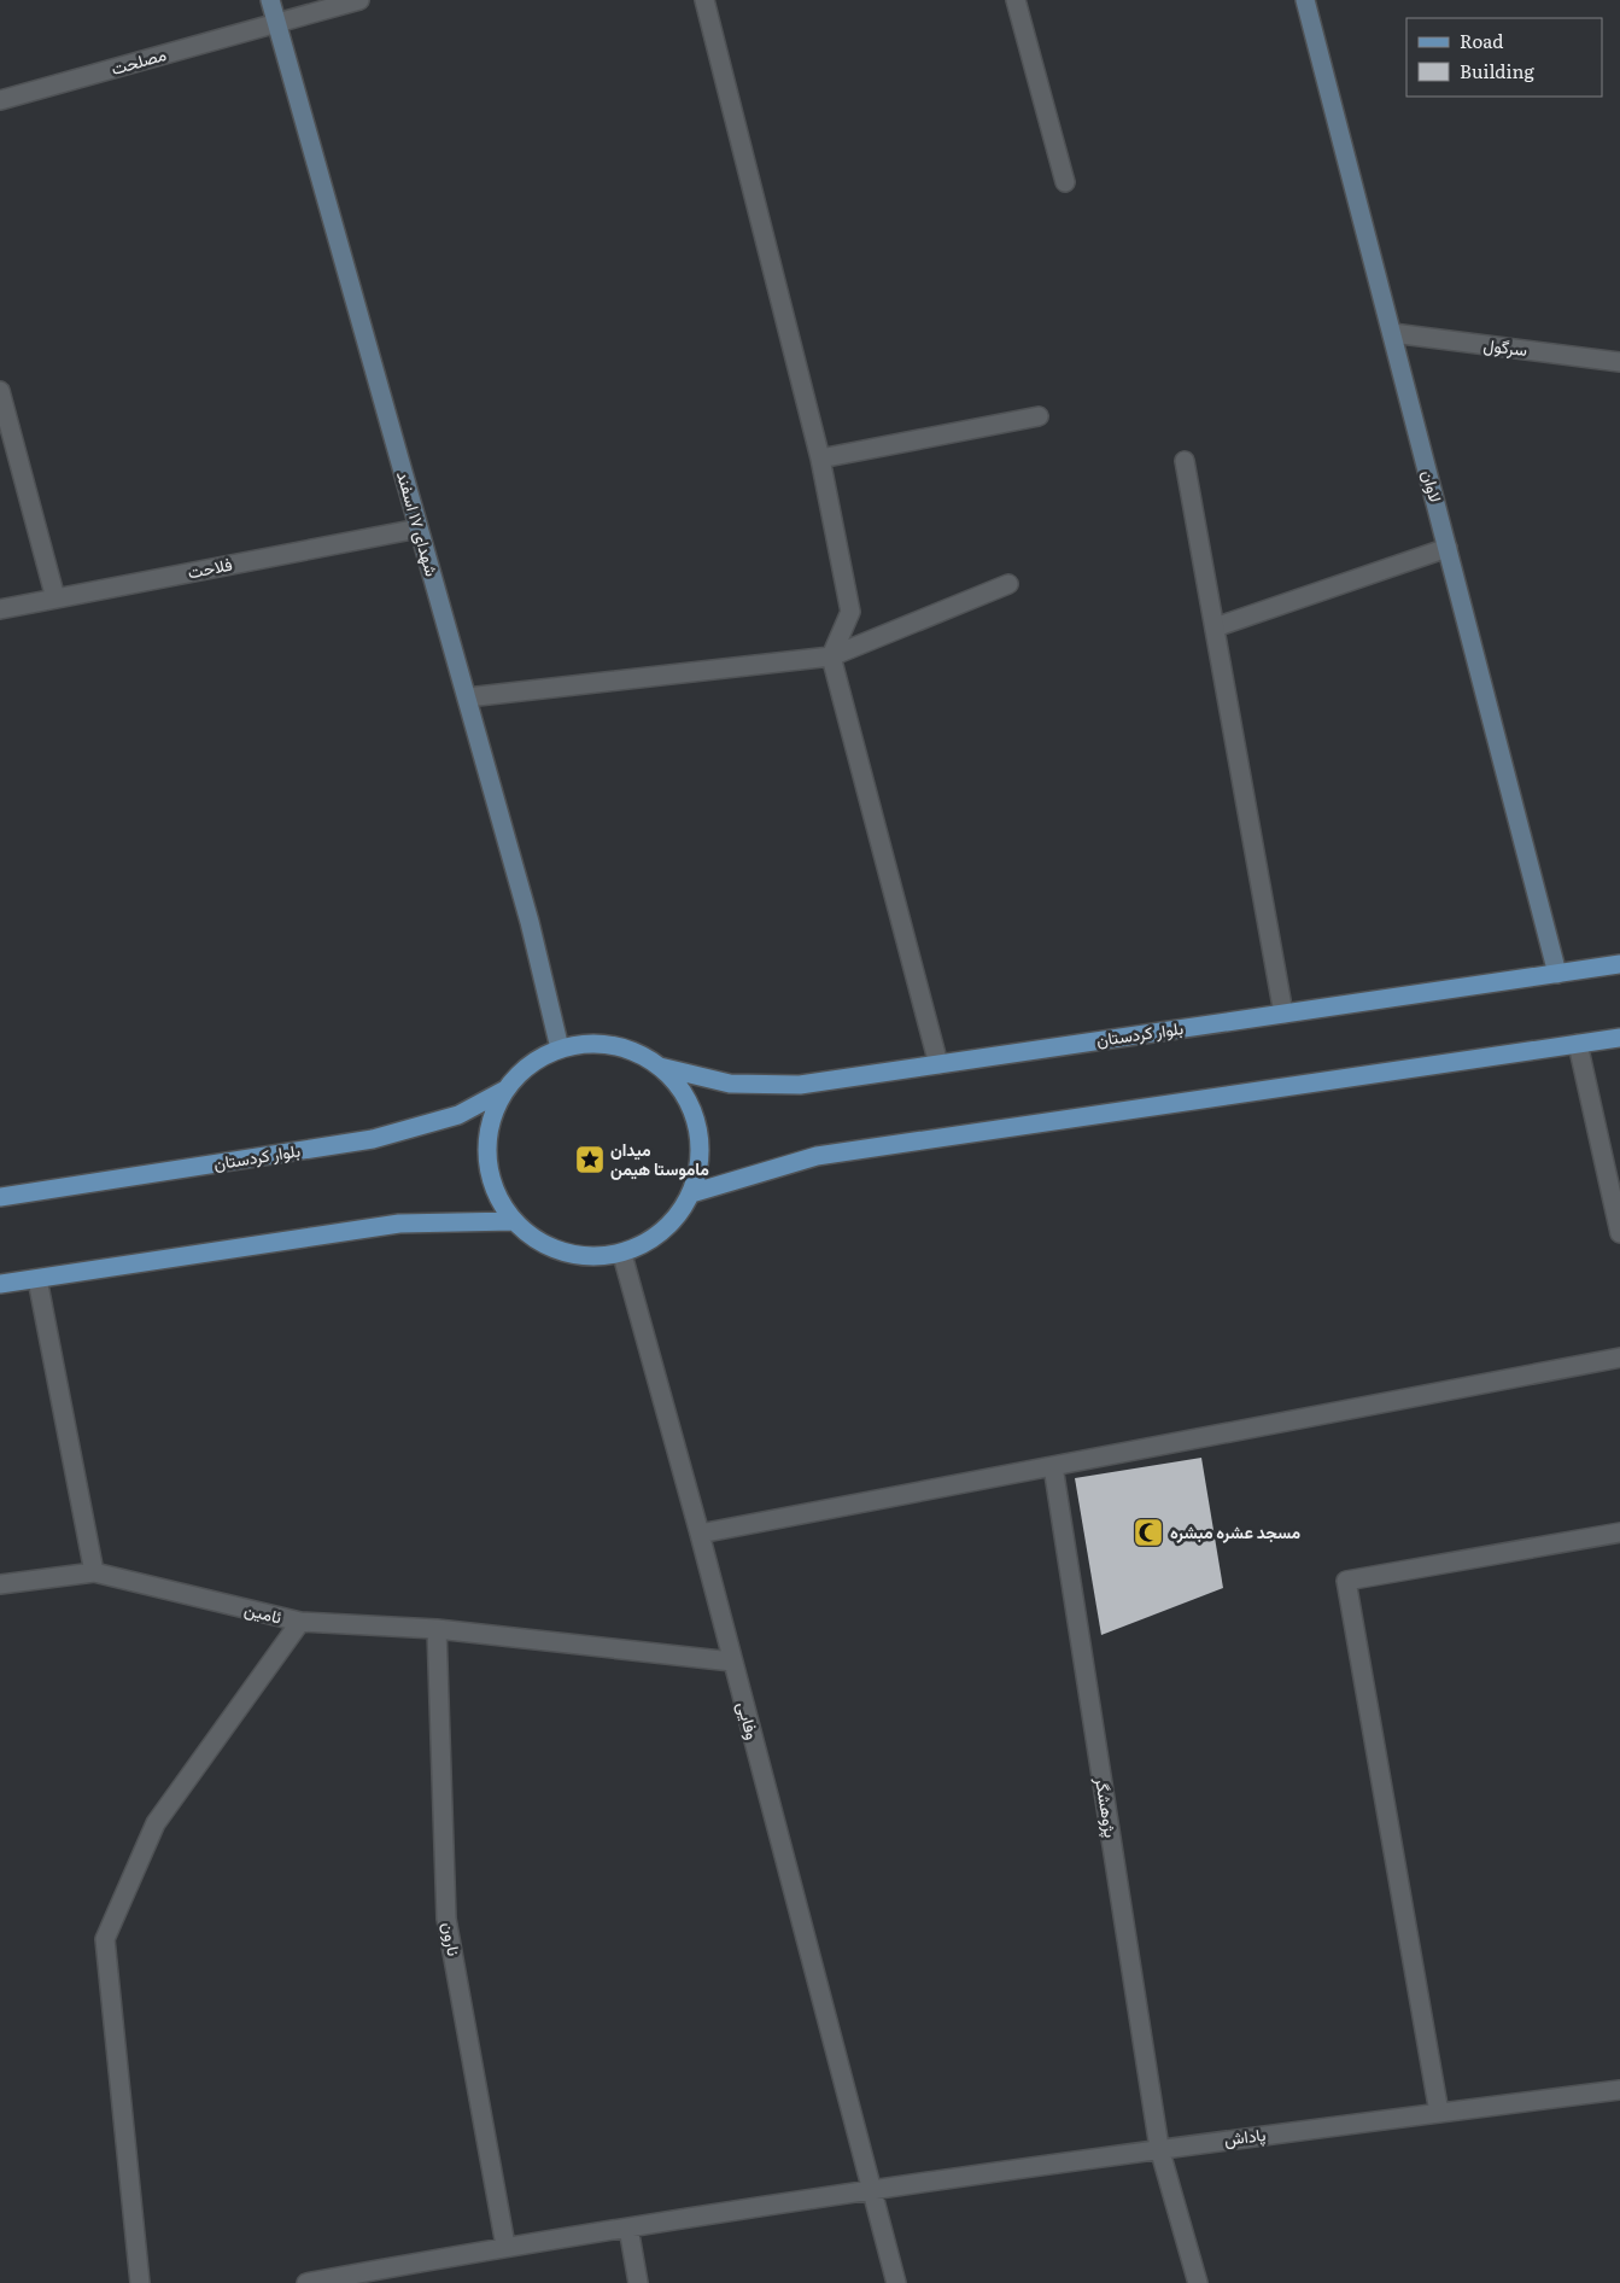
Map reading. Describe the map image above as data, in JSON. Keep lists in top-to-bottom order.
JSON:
{
  "streets": {
    "main road": ["بلوار کردستان"],
    "street": [
      "مصلحت",
      "سرگول",
      "لاوان",
      "شهدای ۱۷ اسفند",
      "فلاحت",
      "ئامین",
      "وفایی",
      "پژوهشگر",
      "نارون",
      "پاداش"
    ]
  },
  "crossings": [
    ["مصلحت", "شهدای ۱۷ اسفند"],
    ["سرگول", "لاوان"],
    ["لاوان", "بلوار کردستان"],
    ["شهدای ۱۷ اسفند", "فلاحت"],
    ["شهدای ۱۷ اسفند", "بلوار کردستان"],
    ["شهدای ۱۷ اسفند", "وفایی"],
    ["بلوار کردستان", "وفایی"],
    ["ئامین", "وفایی"],
    ["ئامین", "نارون"],
    ["وفایی", "پاداش"],
    ["پژوهشگر", "پاداش"],
    ["نارون", "پاداش"]
  ],
  "places": {
    "place": ["میدان ماموستا هیمن"],
    "mosque": ["مسجد عشره مبشره"]
  },
  "legend": ["Road", "Building"]
}
